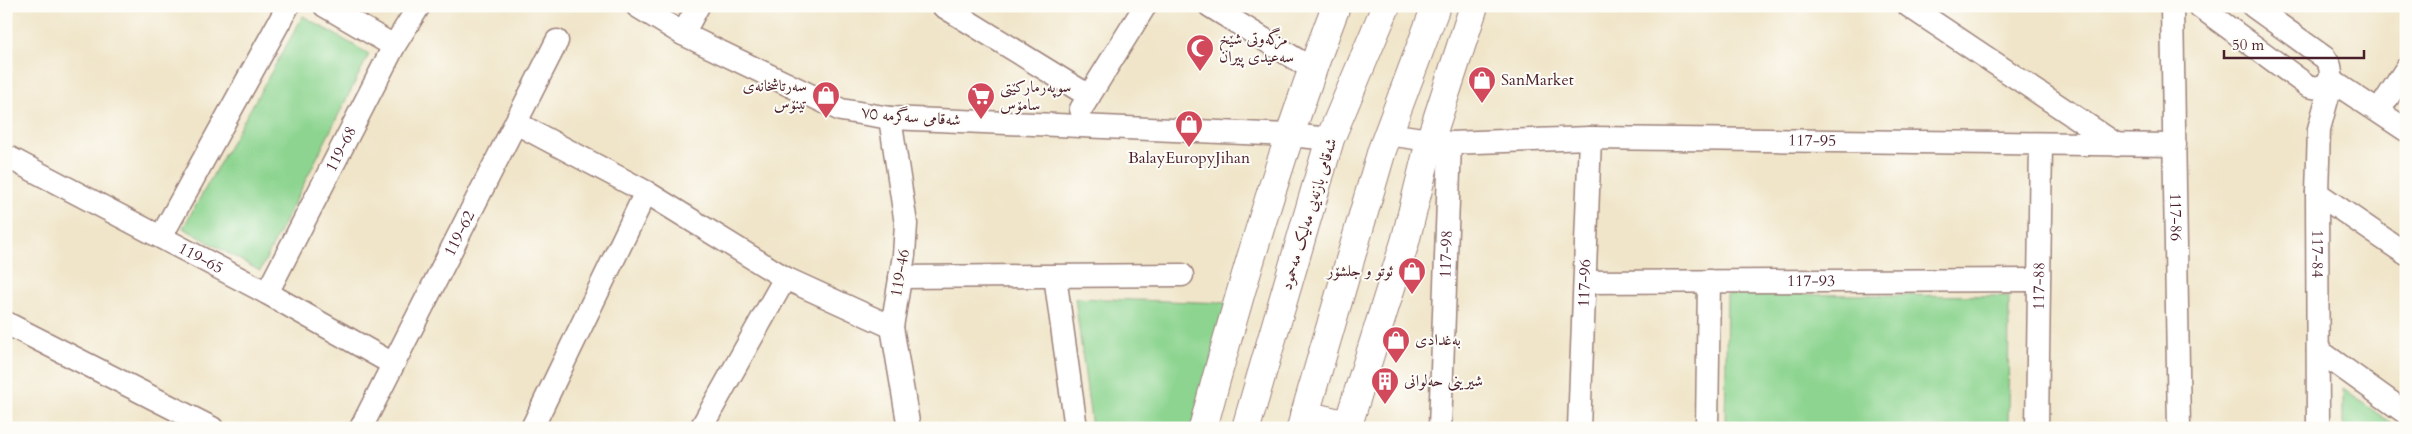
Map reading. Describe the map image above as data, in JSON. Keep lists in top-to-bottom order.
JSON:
{
  "streets": {
    "main road": ["شەقامی بازنەیی مەلیک مەحمود"],
    "street": [
      "شەقامی سەگرمە ٧٥",
      "117-95",
      "119-68",
      "117-86",
      "119-62",
      "117-84",
      "117-98",
      "119-65",
      "119-46",
      "117-93",
      "117-96",
      "117-88"
    ]
  },
  "crossings": [
    ["شەقامی سەگرمە ٧٥", "شەقامی بازنەیی مەلیک مەحمود"],
    ["شەقامی سەگرمە ٧٥", "119-46"],
    ["117-95", "117-86"],
    ["117-95", "117-98"],
    ["117-95", "117-96"],
    ["117-95", "117-88"],
    ["119-68", "119-65"],
    ["119-62", "119-65"],
    ["117-93", "117-96"],
    ["117-93", "117-88"]
  ],
  "places": {
    "mosque": ["مزگەوتی شێخ سەعیدی پیران"],
    "shop": [
      "SanMarket",
      "سەرتاشخانەی تینۆس",
      "BalayEuropyJihan",
      "ئوتو و جلشۆر",
      "بەغدادی"
    ],
    "supermarket": ["سوپەرمارکێتی سامۆس"],
    "building": ["شیرینی ‌حەلوانی"]
  },
  "scale_bar": "50 m"
}
